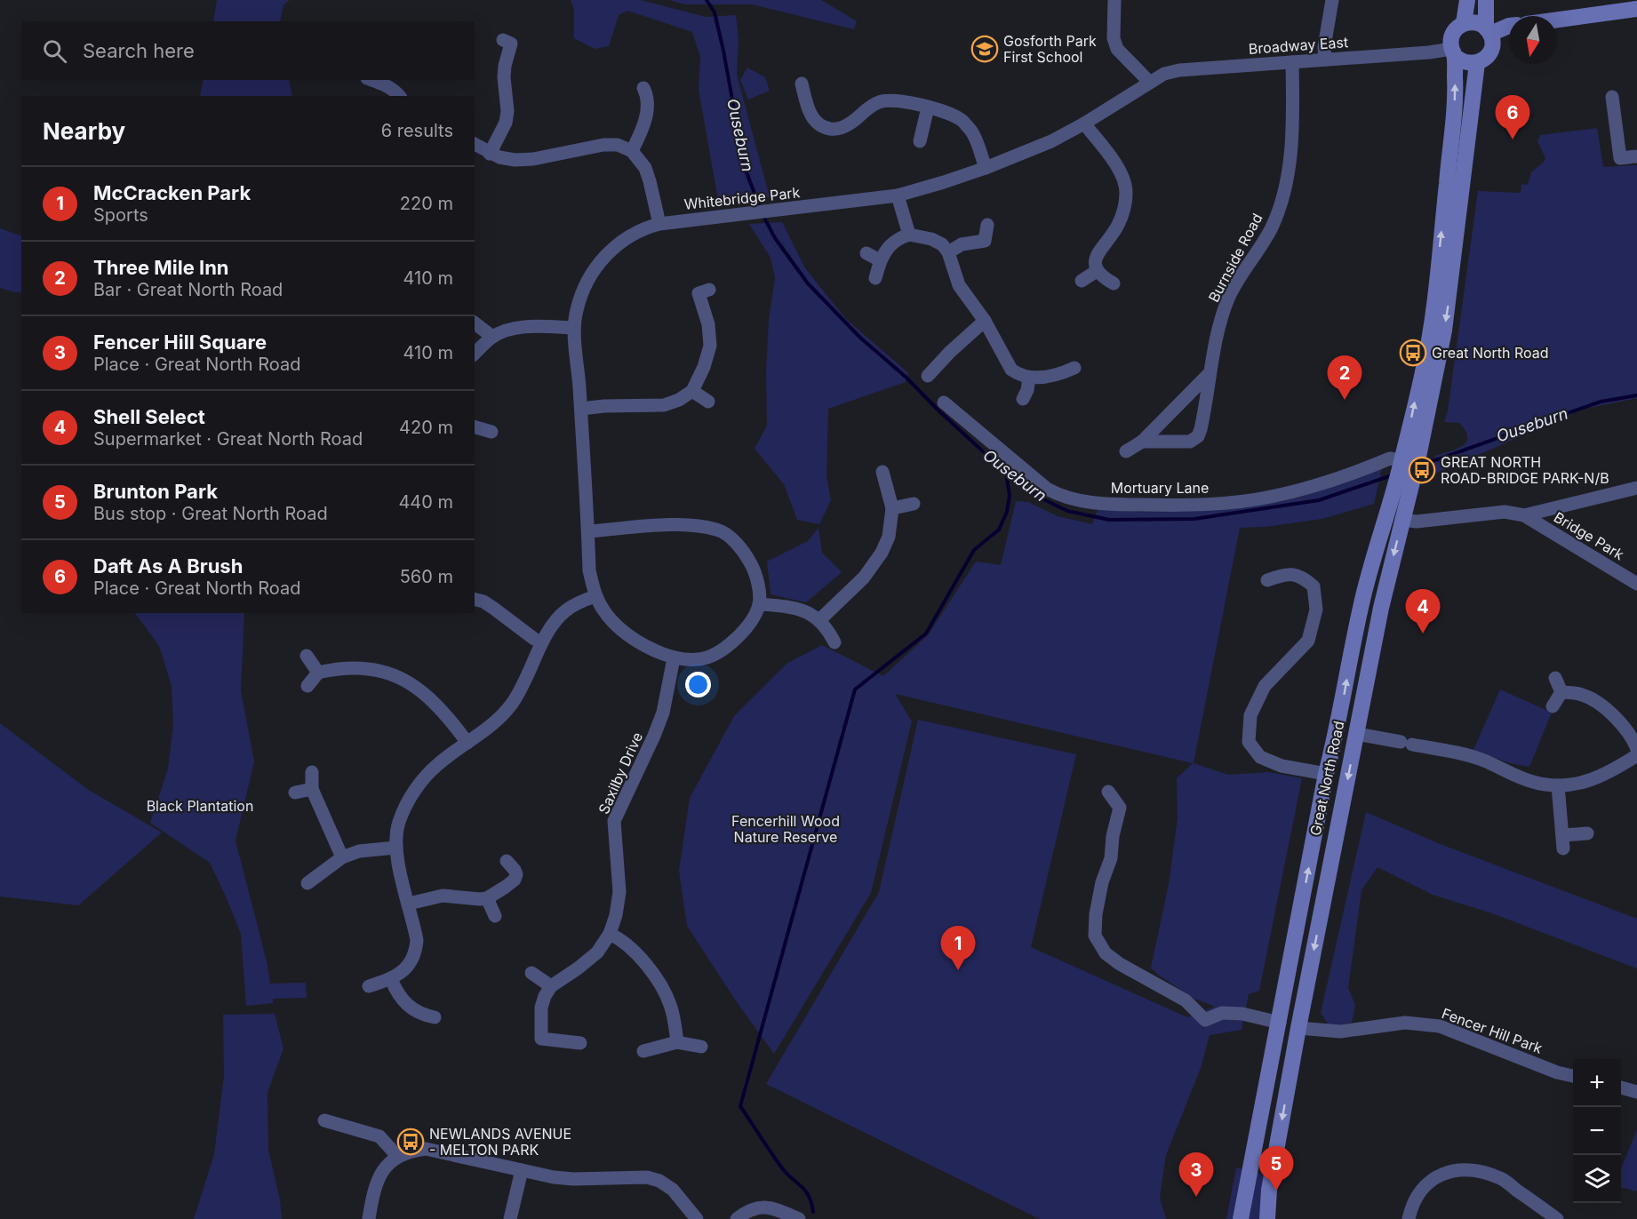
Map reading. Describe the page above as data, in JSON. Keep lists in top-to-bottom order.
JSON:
{
  "streets": {
    "main road": ["Great North Road"],
    "street": [
      "Broadway East",
      "Whitebridge Park",
      "Burnside Road",
      "Mortuary Lane",
      "Bridge Park",
      "Saxilby Drive",
      "Fencer Hill Park"
    ]
  },
  "crossings": [
    ["Broadway East", "Whitebridge Park"],
    ["Broadway East", "Burnside Road"],
    ["Broadway East", "Great North Road"],
    ["Whitebridge Park", "Saxilby Drive"],
    ["Mortuary Lane", "Great North Road"],
    ["Bridge Park", "Great North Road"],
    ["Great North Road", "Fencer Hill Park"]
  ],
  "water": ["Ouseburn"],
  "parks": ["Black Plantation", "Fencerhill Wood Nature Reserve"],
  "places": {
    "school or university": ["Gosforth Park First School"],
    "bus stop": ["Great North Road", "GREAT NORTH ROAD-BRIDGE PARK-N/B", "NEWLANDS AVENUE - MELTON PARK"]
  },
  "north": "bottom",
  "page": {
    "search": "Search here",
    "pins": [
      "6",
      "2",
      "4",
      "1",
      "5",
      "3"
    ],
    "heading": ["Nearby", "6 results"],
    "list": [
      {
        "mark": "1",
        "name": "McCracken Park",
        "note": "Sports",
        "value": "220 m"
      },
      {
        "mark": "2",
        "name": "Three Mile Inn",
        "note": "Bar · Great North Road",
        "value": "410 m"
      },
      {
        "mark": "3",
        "name": "Fencer Hill Square",
        "note": "Place · Great North Road",
        "value": "410 m"
      },
      {
        "mark": "4",
        "name": "Shell Select",
        "note": "Supermarket · Great North Road",
        "value": "420 m"
      },
      {
        "mark": "5",
        "name": "Brunton Park",
        "note": "Bus stop · Great North Road",
        "value": "440 m"
      },
      {
        "mark": "6",
        "name": "Daft As A Brush",
        "note": "Place · Great North Road",
        "value": "560 m"
      }
    ],
    "map_buttons": ["+", "−"]
  }
}
